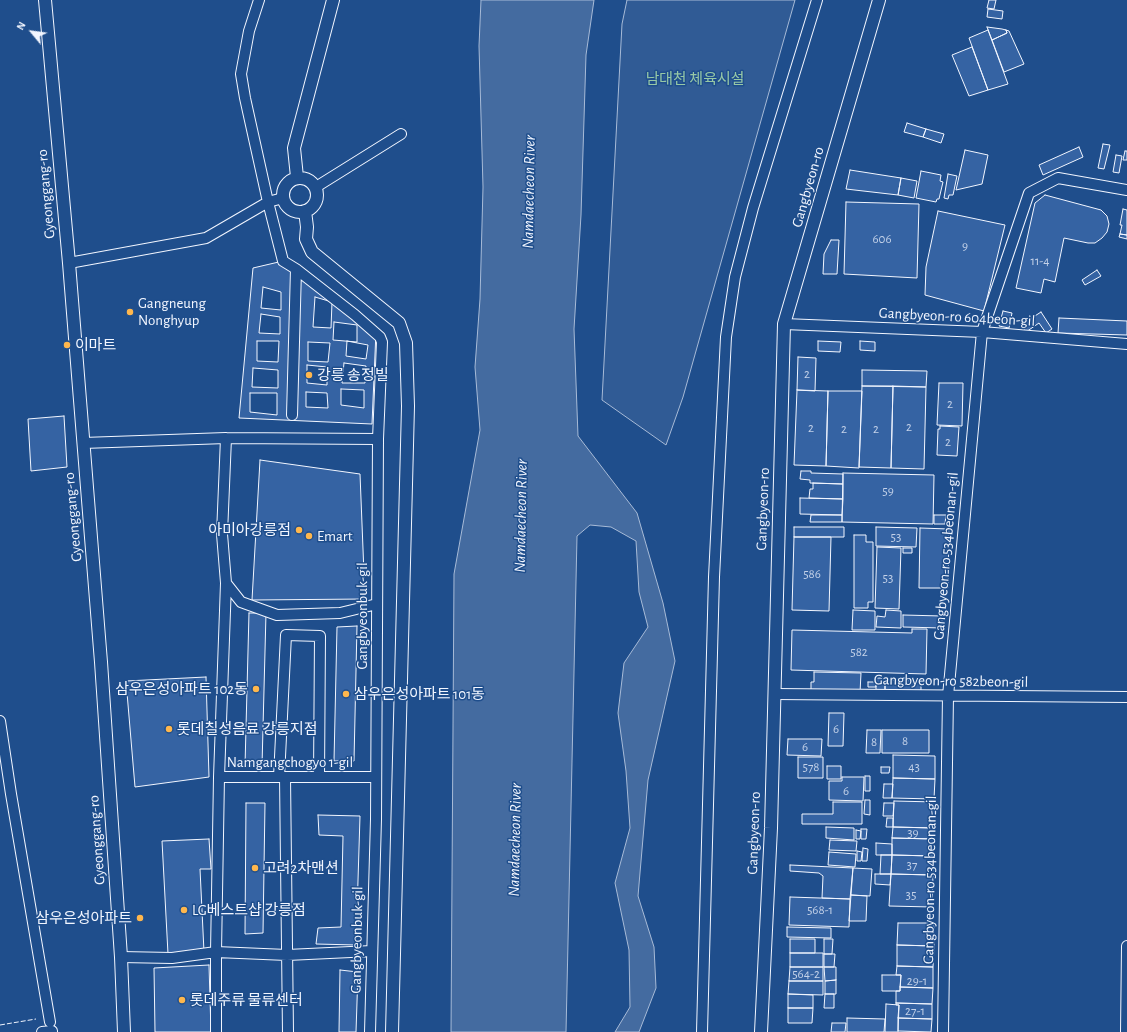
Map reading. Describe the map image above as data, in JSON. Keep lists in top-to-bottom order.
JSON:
{
  "streets": {
    "street": [
      "Gangbyeon-ro",
      "Gyeonggang-ro",
      "Gangbyeon-ro 604beon-gil",
      "Gangbyeon-ro 534beonan-gil",
      "Gangbyeonbuk-gil",
      "Gangbyeon-ro 582beon-gil",
      "Namgangchogyo 1-gil"
    ]
  },
  "crossings": [
    ["Gangbyeon-ro", "Gangbyeon-ro 604beon-gil"],
    ["Gangbyeon-ro", "Gangbyeon-ro 582beon-gil"],
    ["Gangbyeon-ro 604beon-gil", "Gangbyeon-ro 534beonan-gil"],
    ["Gangbyeon-ro 534beonan-gil", "Gangbyeon-ro 582beon-gil"],
    ["Gangbyeonbuk-gil", "Namgangchogyo 1-gil"]
  ],
  "water": ["Namdaecheon River"],
  "parks": ["남대천 체육시설"],
  "places": [
    "Gangneung Nonghyup",
    "이마트",
    "강릉 송정빌",
    "아미아강릉점",
    "Emart",
    "삼우은성아파트 102동",
    "삼우은성아파트 101동",
    "롯데칠성음료 강릉지점",
    "고려2차맨션",
    "LG베스트샵 강릉점",
    "삼우은성아파트",
    "롯데주류 물류센터"
  ],
  "house_numbers": [
    "606",
    "9",
    "11-4",
    "2",
    "2",
    "2",
    "2",
    "2",
    "2",
    "2",
    "59",
    "53",
    "586",
    "53",
    "582",
    "6",
    "8",
    "8",
    "6",
    "578",
    "43",
    "6",
    "39",
    "37",
    "35",
    "568-1",
    "564-2",
    "29-1",
    "27-1"
  ],
  "north": "top left"
}
